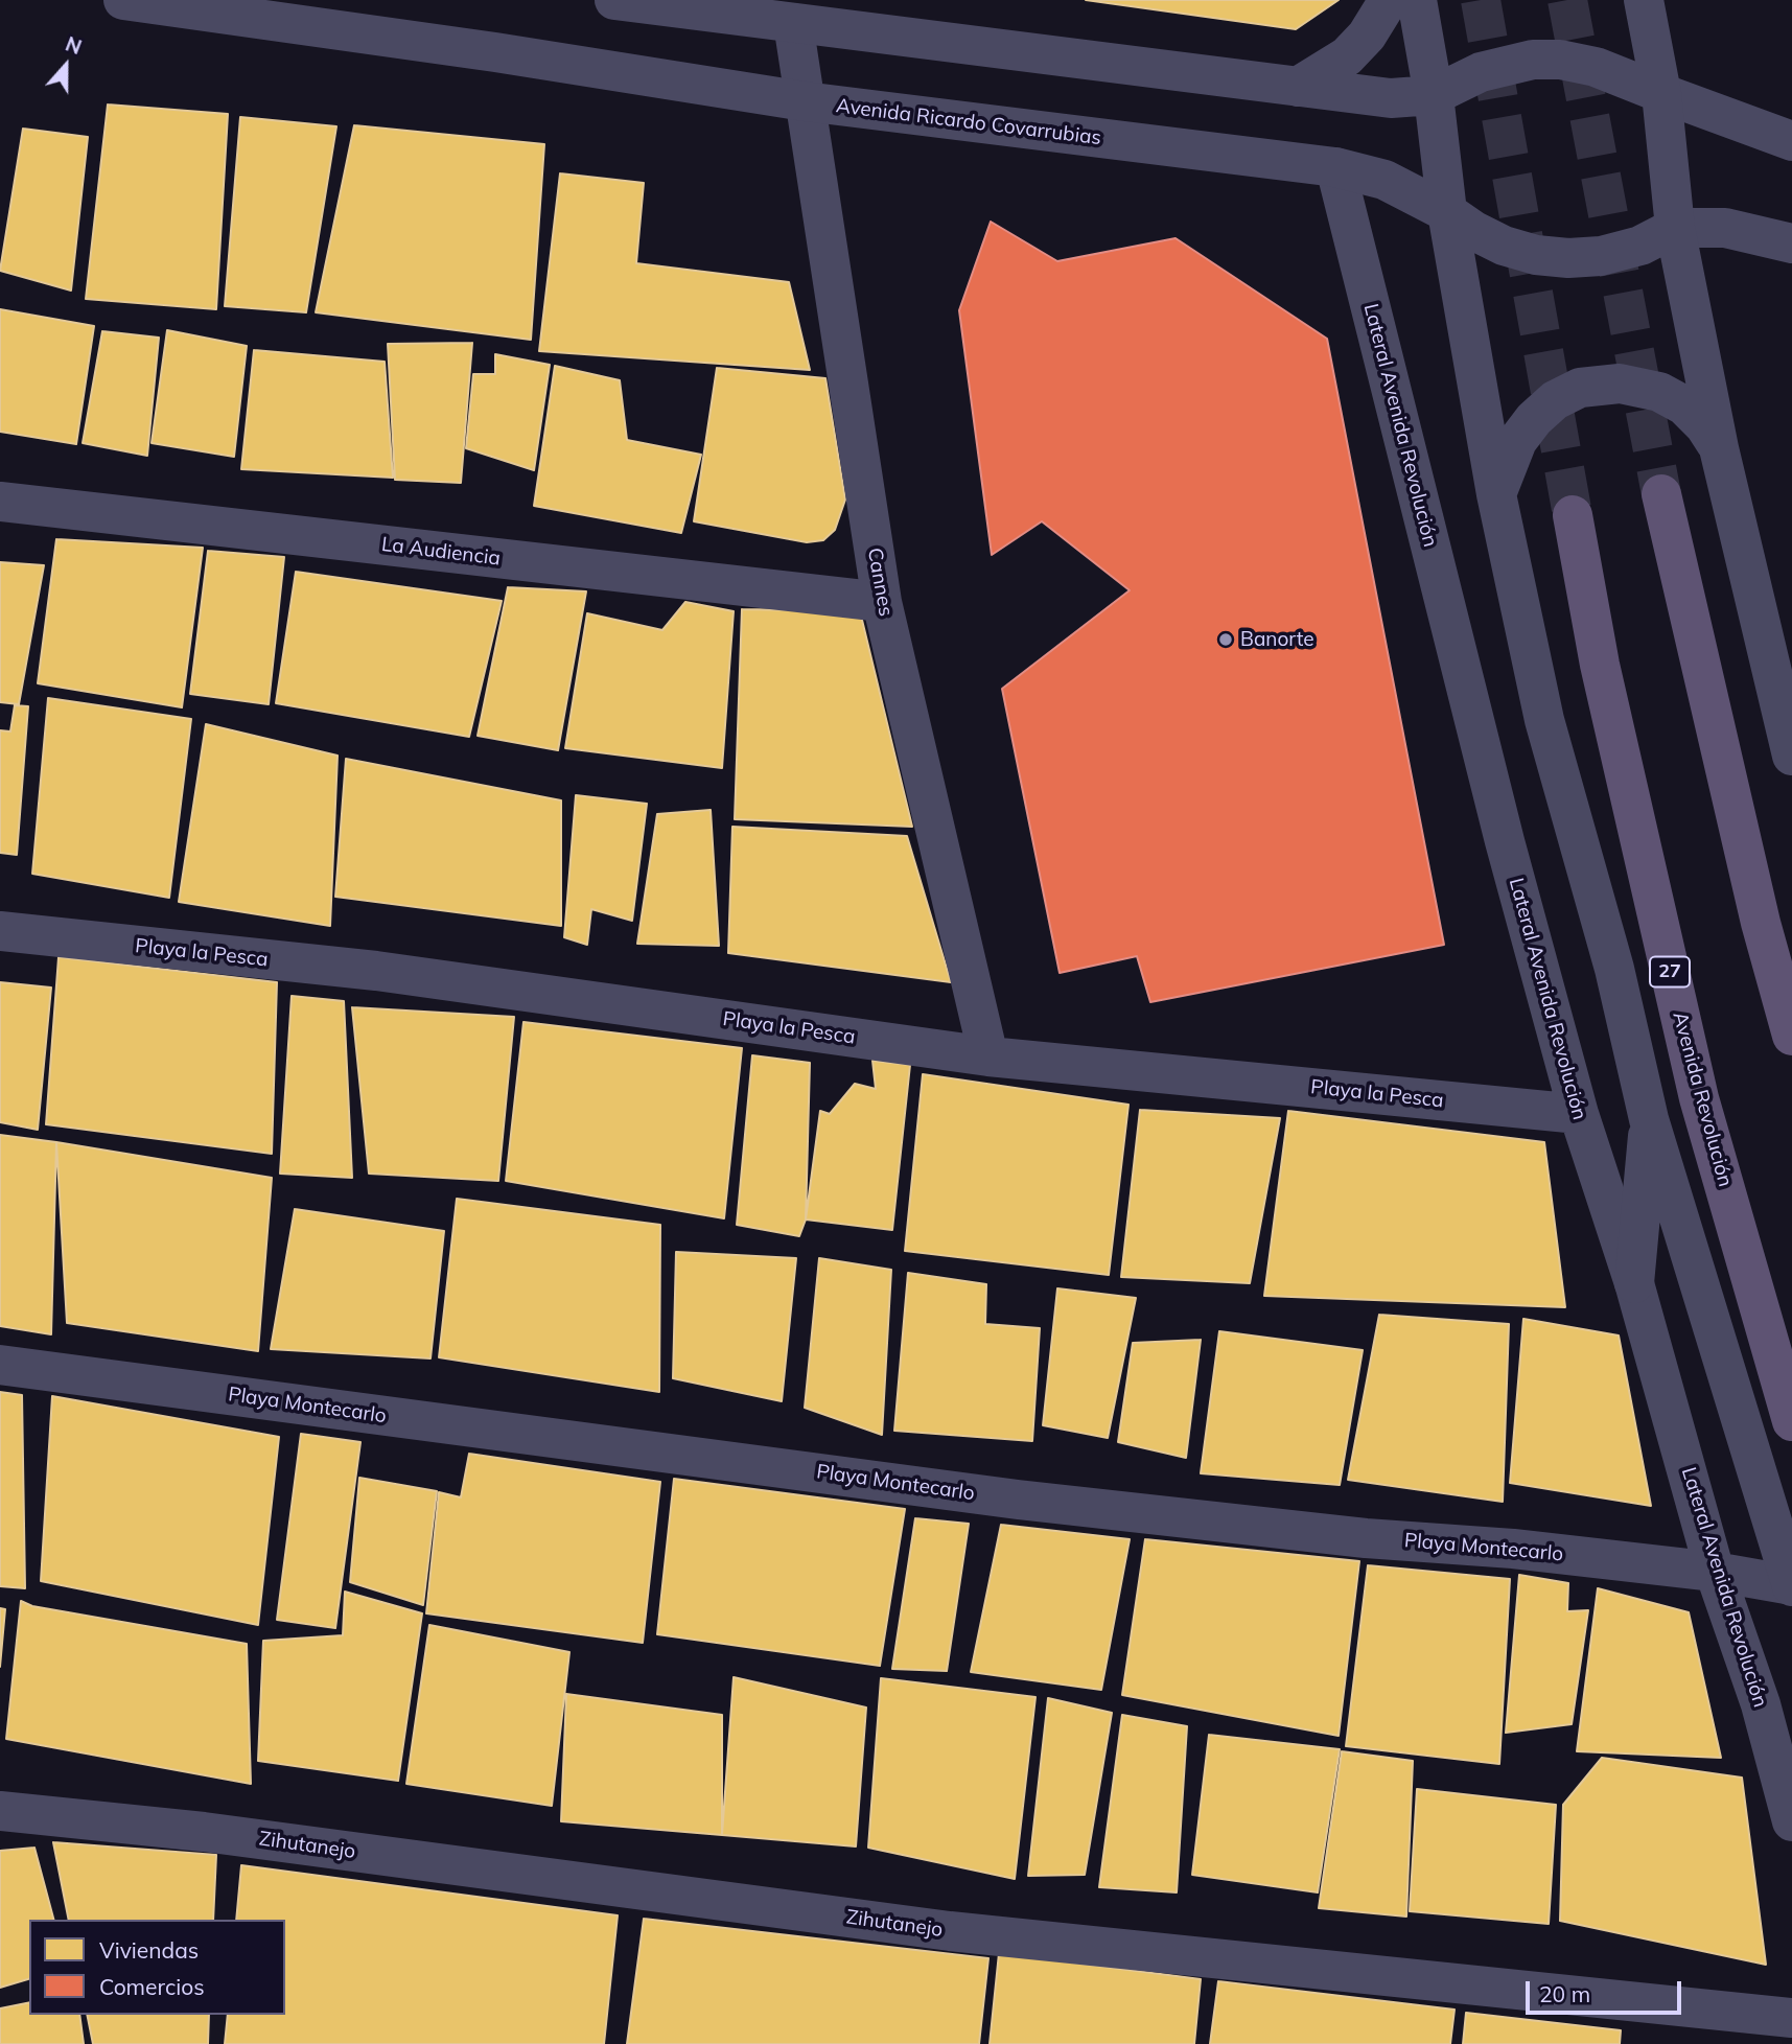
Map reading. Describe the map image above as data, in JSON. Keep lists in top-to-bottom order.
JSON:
{
  "streets": {
    "main road": ["27", "Avenida Revolución"],
    "street": [
      "Avenida Ricardo Covarrubias",
      "Lateral Avenida Revolución",
      "La Audiencia",
      "Cannes",
      "Playa la Pesca",
      "Playa Montecarlo",
      "Zihutanejo"
    ]
  },
  "crossings": [
    ["Avenida Ricardo Covarrubias", "Lateral Avenida Revolución"],
    ["Avenida Ricardo Covarrubias", "Cannes"],
    ["Lateral Avenida Revolución", "Playa la Pesca"],
    ["Lateral Avenida Revolución", "Playa Montecarlo"],
    ["La Audiencia", "Cannes"],
    ["Cannes", "Playa la Pesca"]
  ],
  "places": ["Banorte"],
  "legend": ["Viviendas", "Comercios"],
  "scale_bar": "20 m",
  "north": "top"
}
